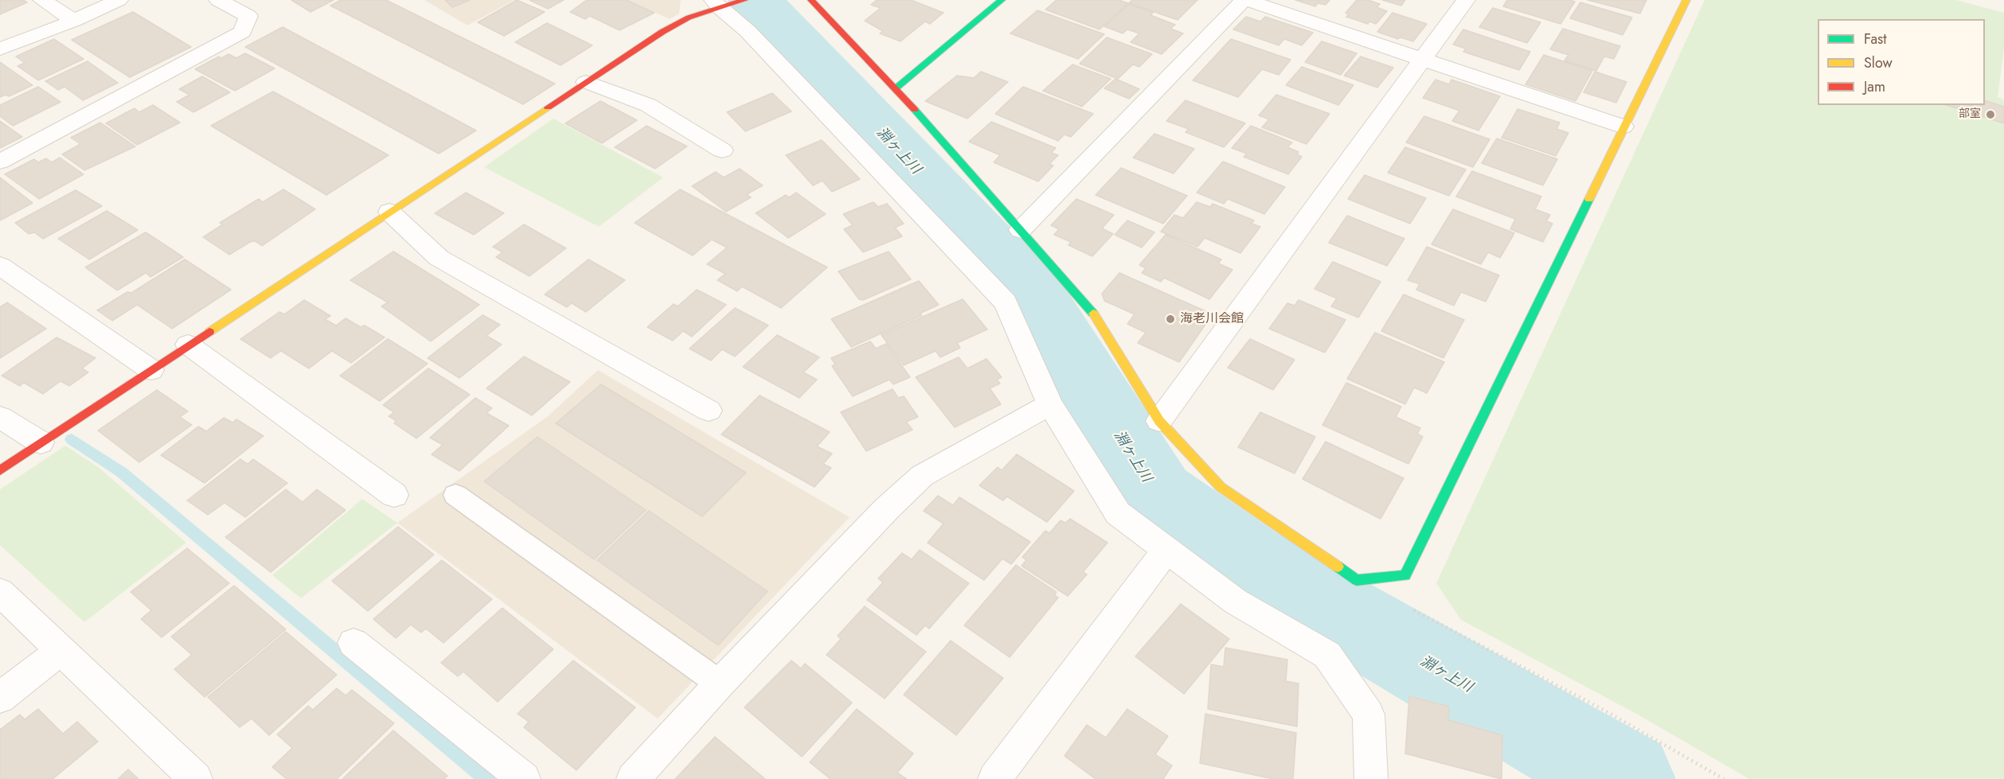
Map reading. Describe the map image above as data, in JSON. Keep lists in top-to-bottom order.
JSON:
{
  "water": ["淵ヶ上川"],
  "places": ["部室", "海老川会館"],
  "legend": ["Fast", "Slow", "Jam"]
}
